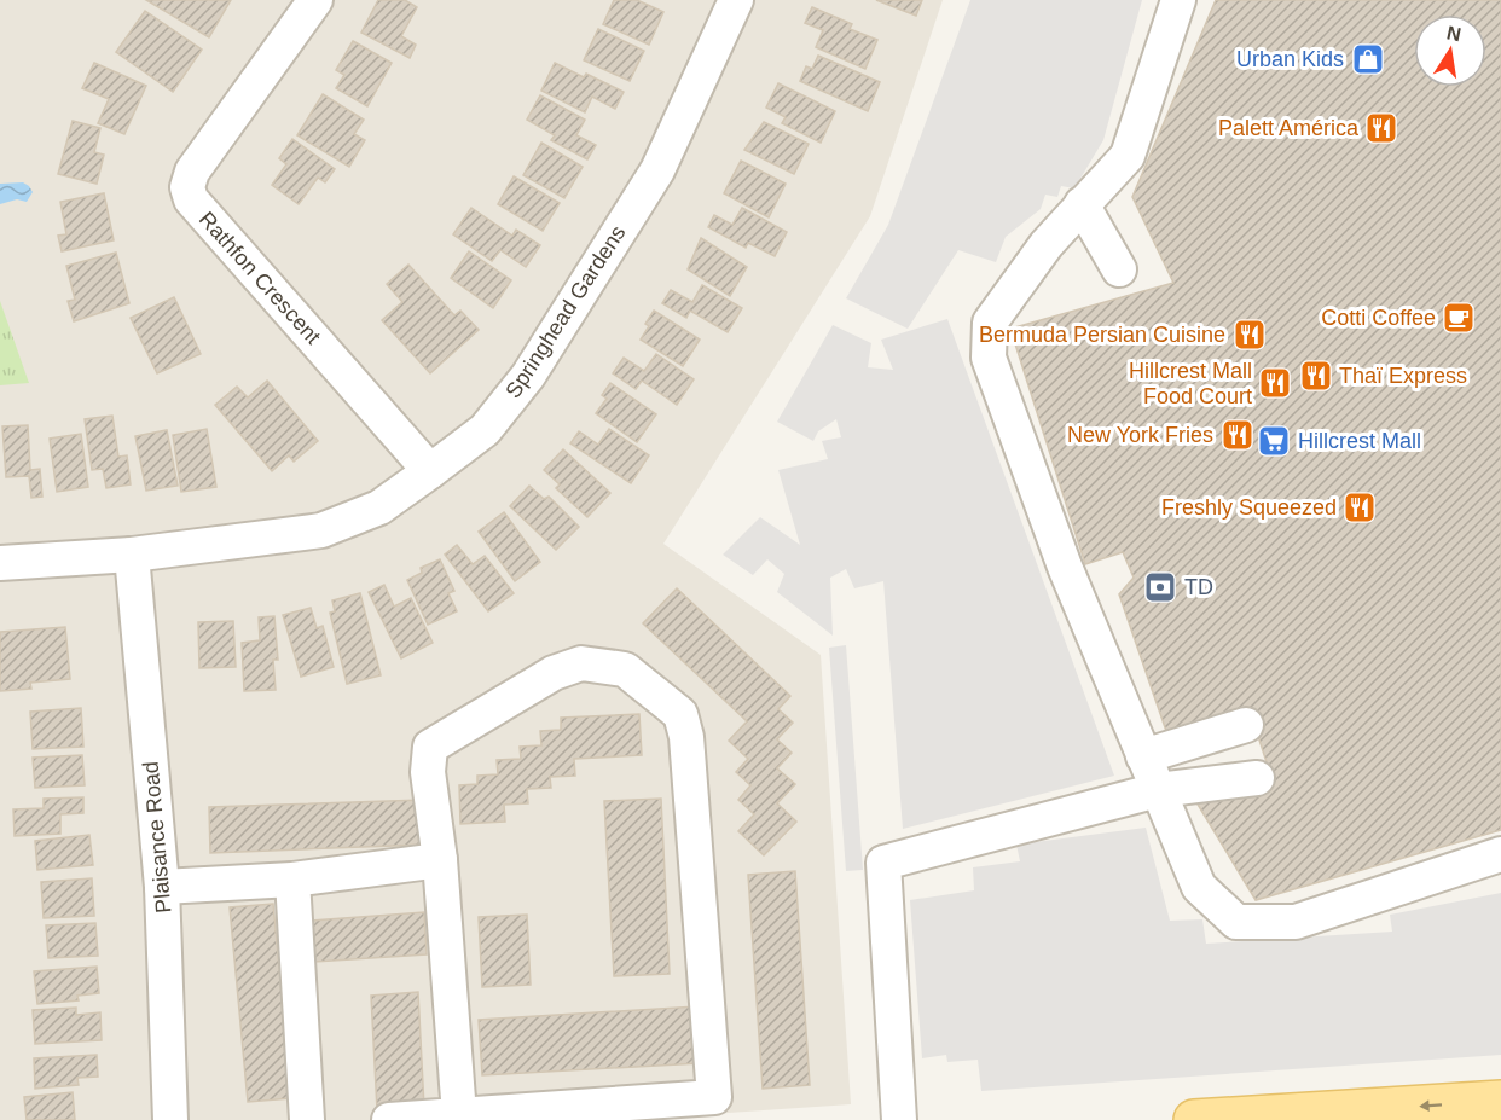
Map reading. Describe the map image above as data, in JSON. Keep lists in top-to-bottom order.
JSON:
{
  "streets": {
    "street": ["Rathfon Crescent", "Springhead Gardens", "Plaisance Road"]
  },
  "crossings": [
    ["Rathfon Crescent", "Springhead Gardens"],
    ["Springhead Gardens", "Plaisance Road"]
  ],
  "places": {
    "shop": ["Urban Kids"],
    "restaurant": [
      "Palett América",
      "Bermuda Persian Cuisine",
      "Thaï Express",
      "Hillcrest Mall Food Court",
      "New York Fries",
      "Freshly Squeezed"
    ],
    "cafe": ["Cotti Coffee"],
    "supermarket": ["Hillcrest Mall"],
    "bank": ["TD"]
  },
  "north": "top"
}
